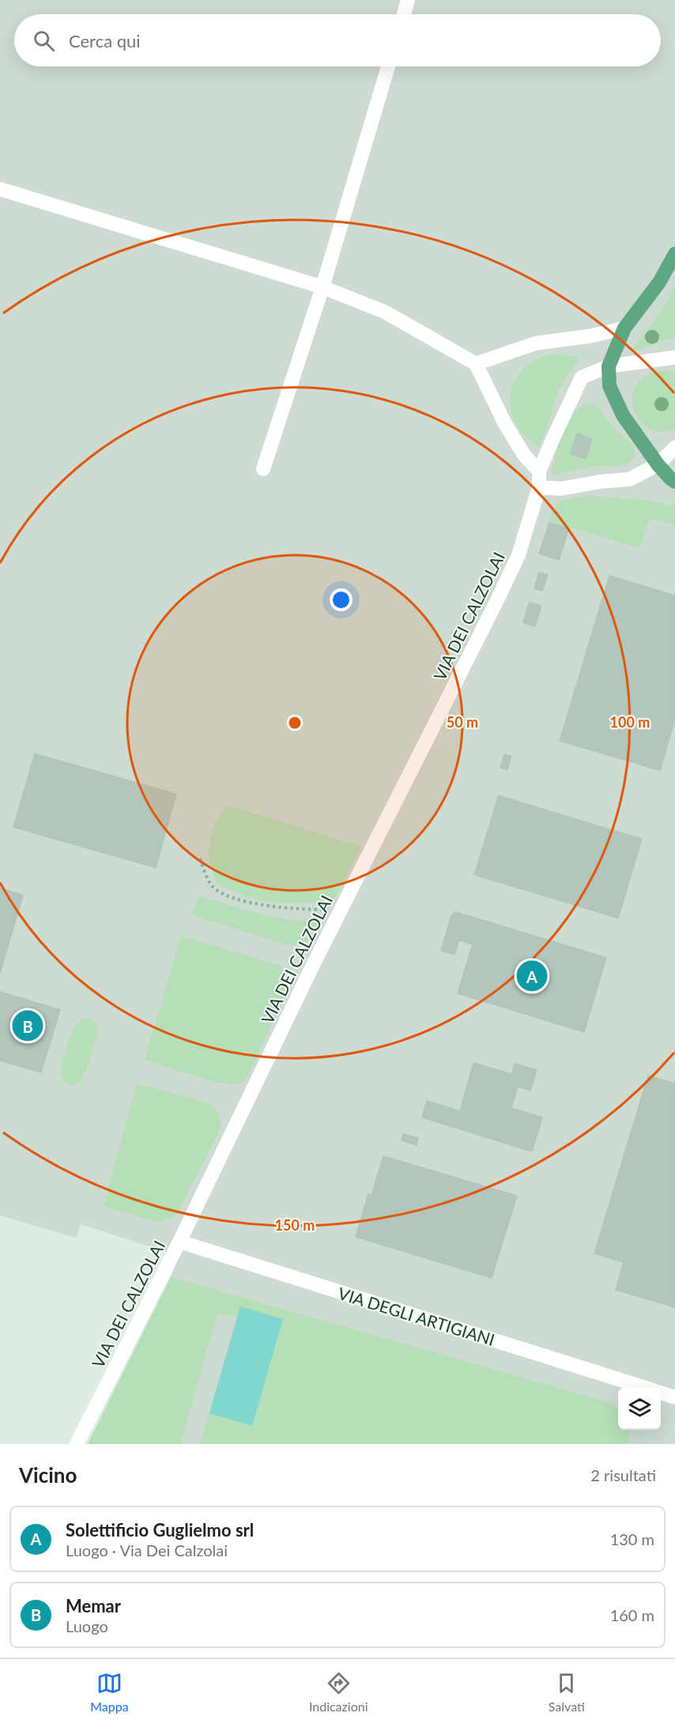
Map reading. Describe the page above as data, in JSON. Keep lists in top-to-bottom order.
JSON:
{
  "streets": {
    "street": ["VIA DEI CALZOLAI", "VIA DEGLI ARTIGIANI"]
  },
  "crossings": [
    ["VIA DEI CALZOLAI", "VIA DEGLI ARTIGIANI"]
  ],
  "page": {
    "search": "Cerca qui",
    "pins": ["A", "B"],
    "heading": ["Vicino", "2 risultati"],
    "list": [
      {
        "mark": "A",
        "name": "Solettificio Guglielmo srl",
        "note": "Luogo · Via Dei Calzolai",
        "value": "130 m"
      },
      {
        "mark": "B",
        "name": "Memar",
        "note": "Luogo",
        "value": "160 m"
      }
    ],
    "nav": ["Mappa", "Indicazioni", "Salvati"]
  },
  "rings": ["50 m", "100 m", "150 m"]
}
